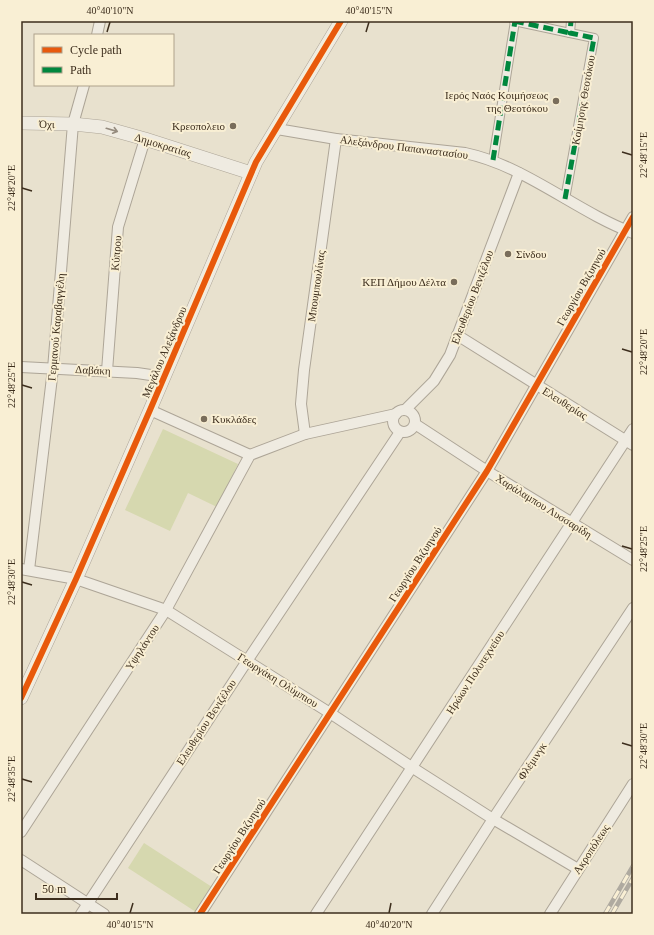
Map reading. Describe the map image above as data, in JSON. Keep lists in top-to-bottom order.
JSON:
{
  "streets": {
    "street": [
      "Κοίμησης Θεοτόκου",
      "Όχι",
      "Δημοκρατίας",
      "Αλεξάνδρου Παπαναστασίου",
      "Κύπρου",
      "Μπουμπουλίνας",
      "Γεωργίου Βιζυηνού",
      "Ελευθερίου Βενιζέλου",
      "Γερμανού Καραβαγγέλη",
      "Μεγάλου Αλεξάνδρου",
      "Δαβάκη",
      "Ελευθερίας",
      "Χαράλαμπου Λυσσαρίδη",
      "Υψηλάντου",
      "Ηρώων Πολυτεχνείου",
      "Γεωργάκη Ολύμπιου",
      "Φλέμινγκ",
      "Ακροπόλεως"
    ]
  },
  "crossings": [
    ["Κοίμησης Θεοτόκου", "Αλεξάνδρου Παπαναστασίου"],
    ["Όχι", "Δημοκρατίας"],
    ["Όχι", "Γερμανού Καραβαγγέλη"],
    ["Δημοκρατίας", "Κύπρου"],
    ["Δημοκρατίας", "Γερμανού Καραβαγγέλη"],
    ["Δημοκρατίας", "Μεγάλου Αλεξάνδρου"],
    ["Αλεξάνδρου Παπαναστασίου", "Μπουμπουλίνας"],
    ["Αλεξάνδρου Παπαναστασίου", "Γεωργίου Βιζυηνού"],
    ["Αλεξάνδρου Παπαναστασίου", "Ελευθερίου Βενιζέλου"],
    ["Αλεξάνδρου Παπαναστασίου", "Μεγάλου Αλεξάνδρου"],
    ["Κύπρου", "Δαβάκη"],
    ["Γεωργίου Βιζυηνού", "Ελευθερίας"],
    ["Γεωργίου Βιζυηνού", "Χαράλαμπου Λυσσαρίδη"],
    ["Γεωργίου Βιζυηνού", "Γεωργάκη Ολύμπιου"],
    ["Ελευθερίου Βενιζέλου", "Ελευθερίας"],
    ["Ελευθερίου Βενιζέλου", "Χαράλαμπου Λυσσαρίδη"],
    ["Ελευθερίου Βενιζέλου", "Γεωργάκη Ολύμπιου"],
    ["Γερμανού Καραβαγγέλη", "Δαβάκη"],
    ["Γερμανού Καραβαγγέλη", "Γεωργάκη Ολύμπιου"],
    ["Μεγάλου Αλεξάνδρου", "Δαβάκη"],
    ["Μεγάλου Αλεξάνδρου", "Γεωργάκη Ολύμπιου"],
    ["Ελευθερίας", "Ηρώων Πολυτεχνείου"],
    ["Χαράλαμπου Λυσσαρίδη", "Ηρώων Πολυτεχνείου"],
    ["Υψηλάντου", "Γεωργάκη Ολύμπιου"],
    ["Ηρώων Πολυτεχνείου", "Γεωργάκη Ολύμπιου"],
    ["Γεωργάκη Ολύμπιου", "Φλέμινγκ"],
    ["Γεωργάκη Ολύμπιου", "Ακροπόλεως"]
  ],
  "one_way": ["Δημοκρατίας"],
  "places": [
    "Ιερός Ναός Κοιμήσεως της Θεοτόκου",
    "Κρεοπολειο",
    "Σίνδου",
    "ΚΕΠ Δήμου Δέλτα",
    "Κυκλάδες"
  ],
  "legend": ["Cycle path", "Path"],
  "scale_bar": "50 m",
  "coordinates": [
    "40°40'10\"N",
    "40°40'15\"N",
    "22°48'15\"E",
    "22°48'20\"E",
    "22°48'25\"E",
    "22°48'30\"E",
    "22°48'35\"E",
    "40°40'20\"N"
  ]
}
